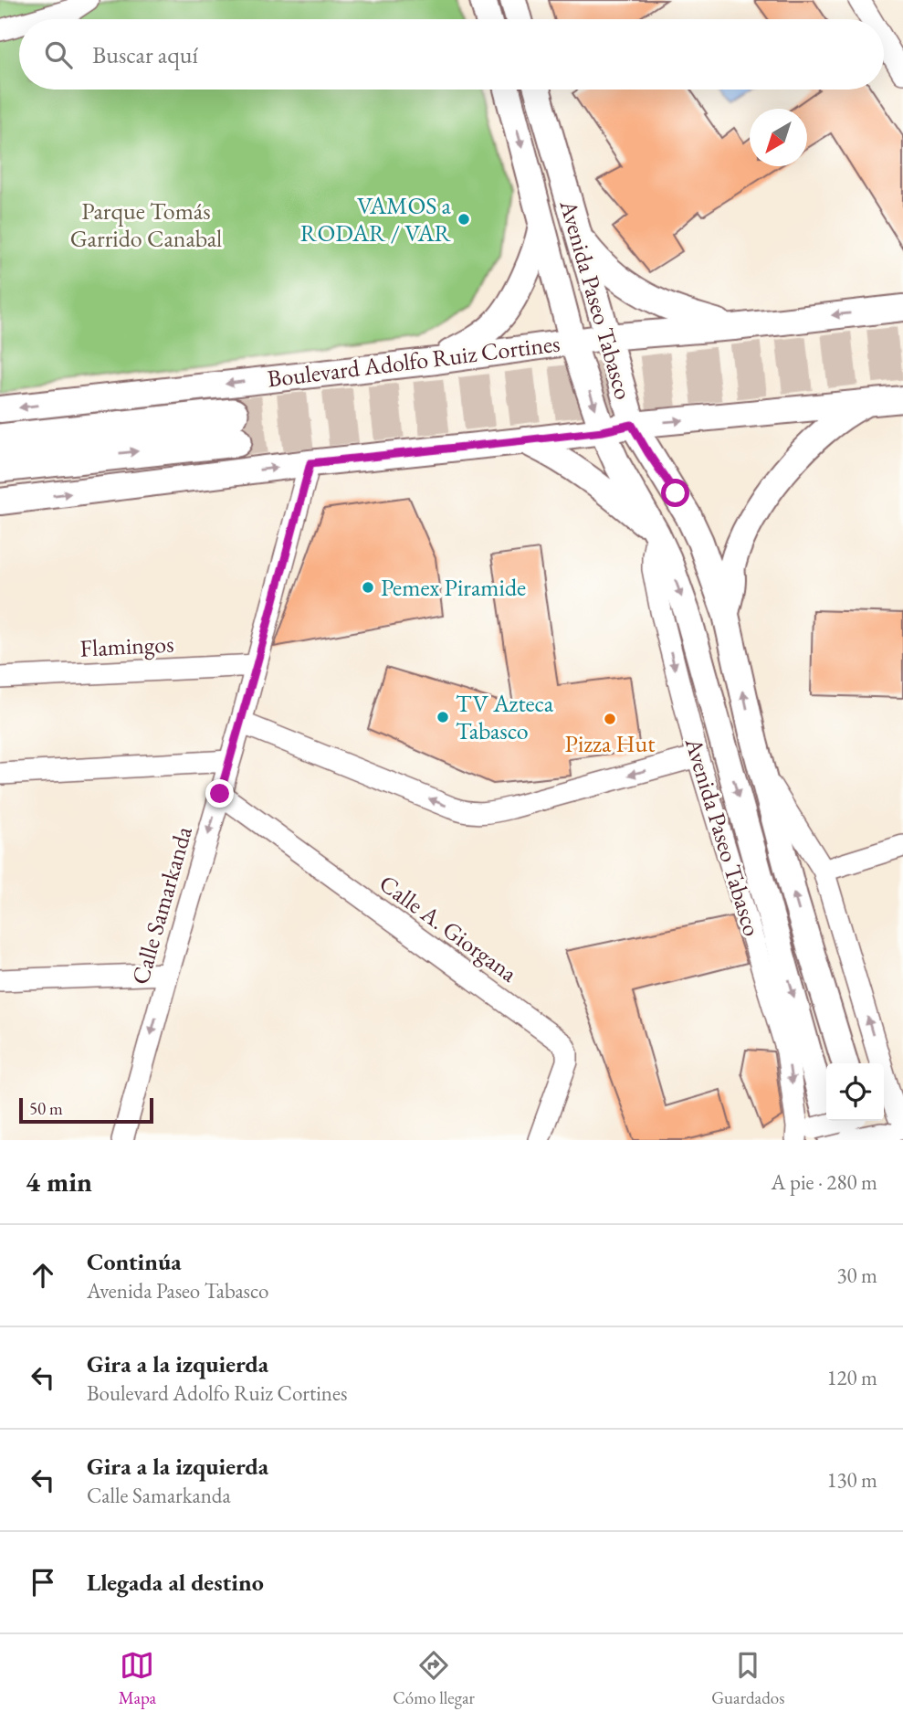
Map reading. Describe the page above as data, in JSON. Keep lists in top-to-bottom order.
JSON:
{
  "streets": {
    "main road": ["Avenida Paseo Tabasco", "Boulevard Adolfo Ruiz Cortines"],
    "street": ["Flamingos", "Calle Samarkanda", "Calle A. Giorgana"]
  },
  "crossings": [
    ["Avenida Paseo Tabasco", "Boulevard Adolfo Ruiz Cortines"],
    ["Flamingos", "Calle Samarkanda"],
    ["Calle Samarkanda", "Calle A. Giorgana"]
  ],
  "one_way": ["Calle Samarkanda"],
  "parks": ["Parque Tomás Garrido Canabal"],
  "places": [
    "VAMOS a RODAR / VAR",
    "Pemex Piramide",
    "TV Azteca Tabasco",
    "Pizza Hut"
  ],
  "scale_bar": "50 m",
  "north": "bottom left",
  "page": {
    "search": "Buscar aquí",
    "scale": "50 m",
    "heading": ["4 min", "A pie · 280 m"],
    "list": [
      ["Continúa", "Avenida Paseo Tabasco", "30 m"],
      ["Gira a la izquierda", "Boulevard Adolfo Ruiz Cortines", "120 m"],
      ["Gira a la izquierda", "Calle Samarkanda", "130 m"],
      "Llegada al destino"
    ],
    "nav": ["Mapa", "Cómo llegar", "Guardados"]
  }
}
